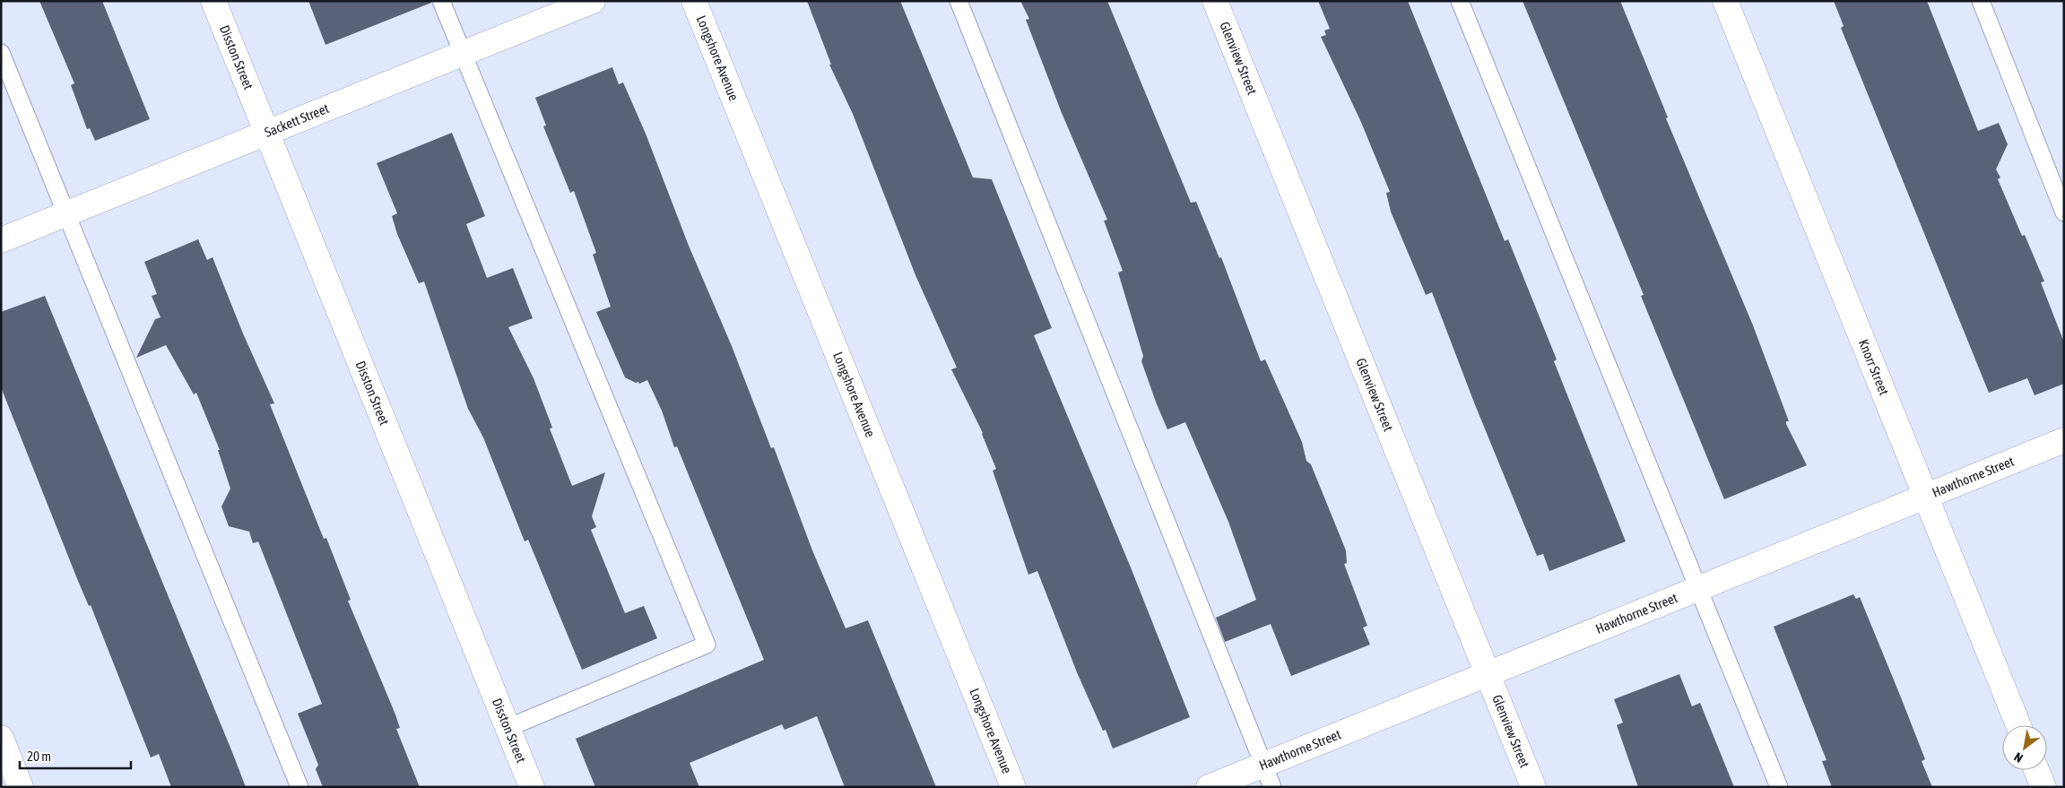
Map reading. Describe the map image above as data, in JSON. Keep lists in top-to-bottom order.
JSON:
{
  "streets": {
    "street": [
      "Disston Street",
      "Longshore Avenue",
      "Glenview Street",
      "Sackett Street",
      "Knorr Street",
      "Hawthorne Street"
    ]
  },
  "crossings": [
    ["Disston Street", "Sackett Street"],
    ["Glenview Street", "Hawthorne Street"],
    ["Knorr Street", "Hawthorne Street"]
  ],
  "scale_bar": "20 m",
  "north": "bottom left"
}
